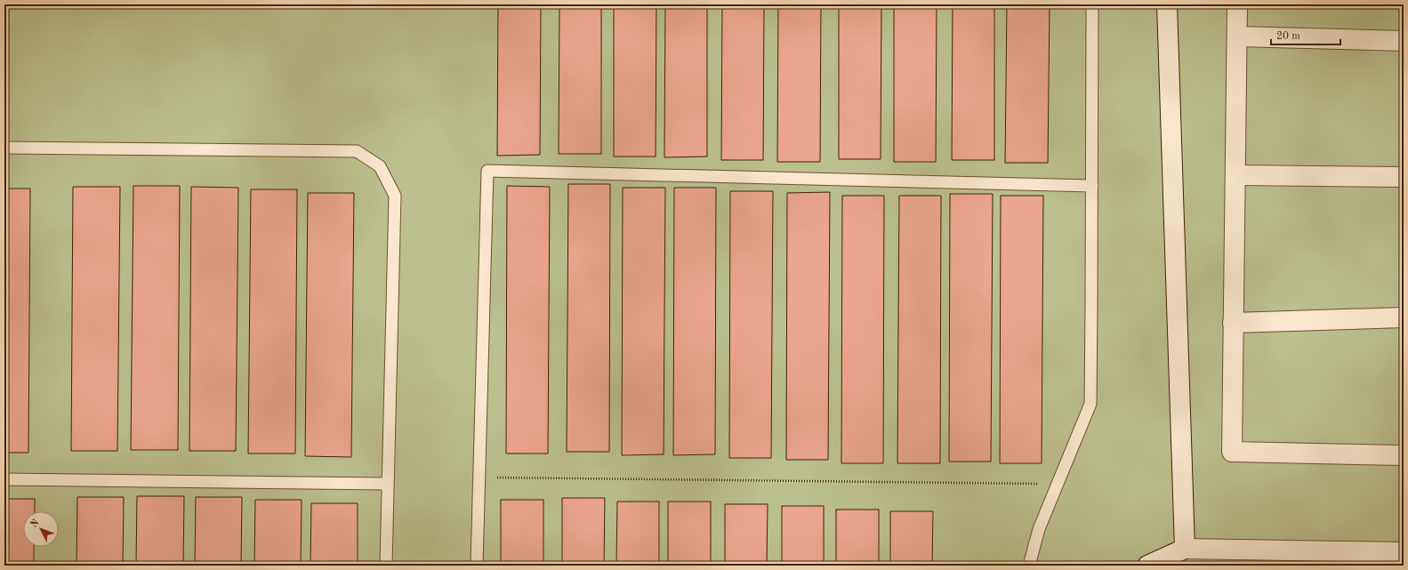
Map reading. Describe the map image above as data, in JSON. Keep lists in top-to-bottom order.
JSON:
{
  "scale_bar": "20 m",
  "north": "top left"
}
